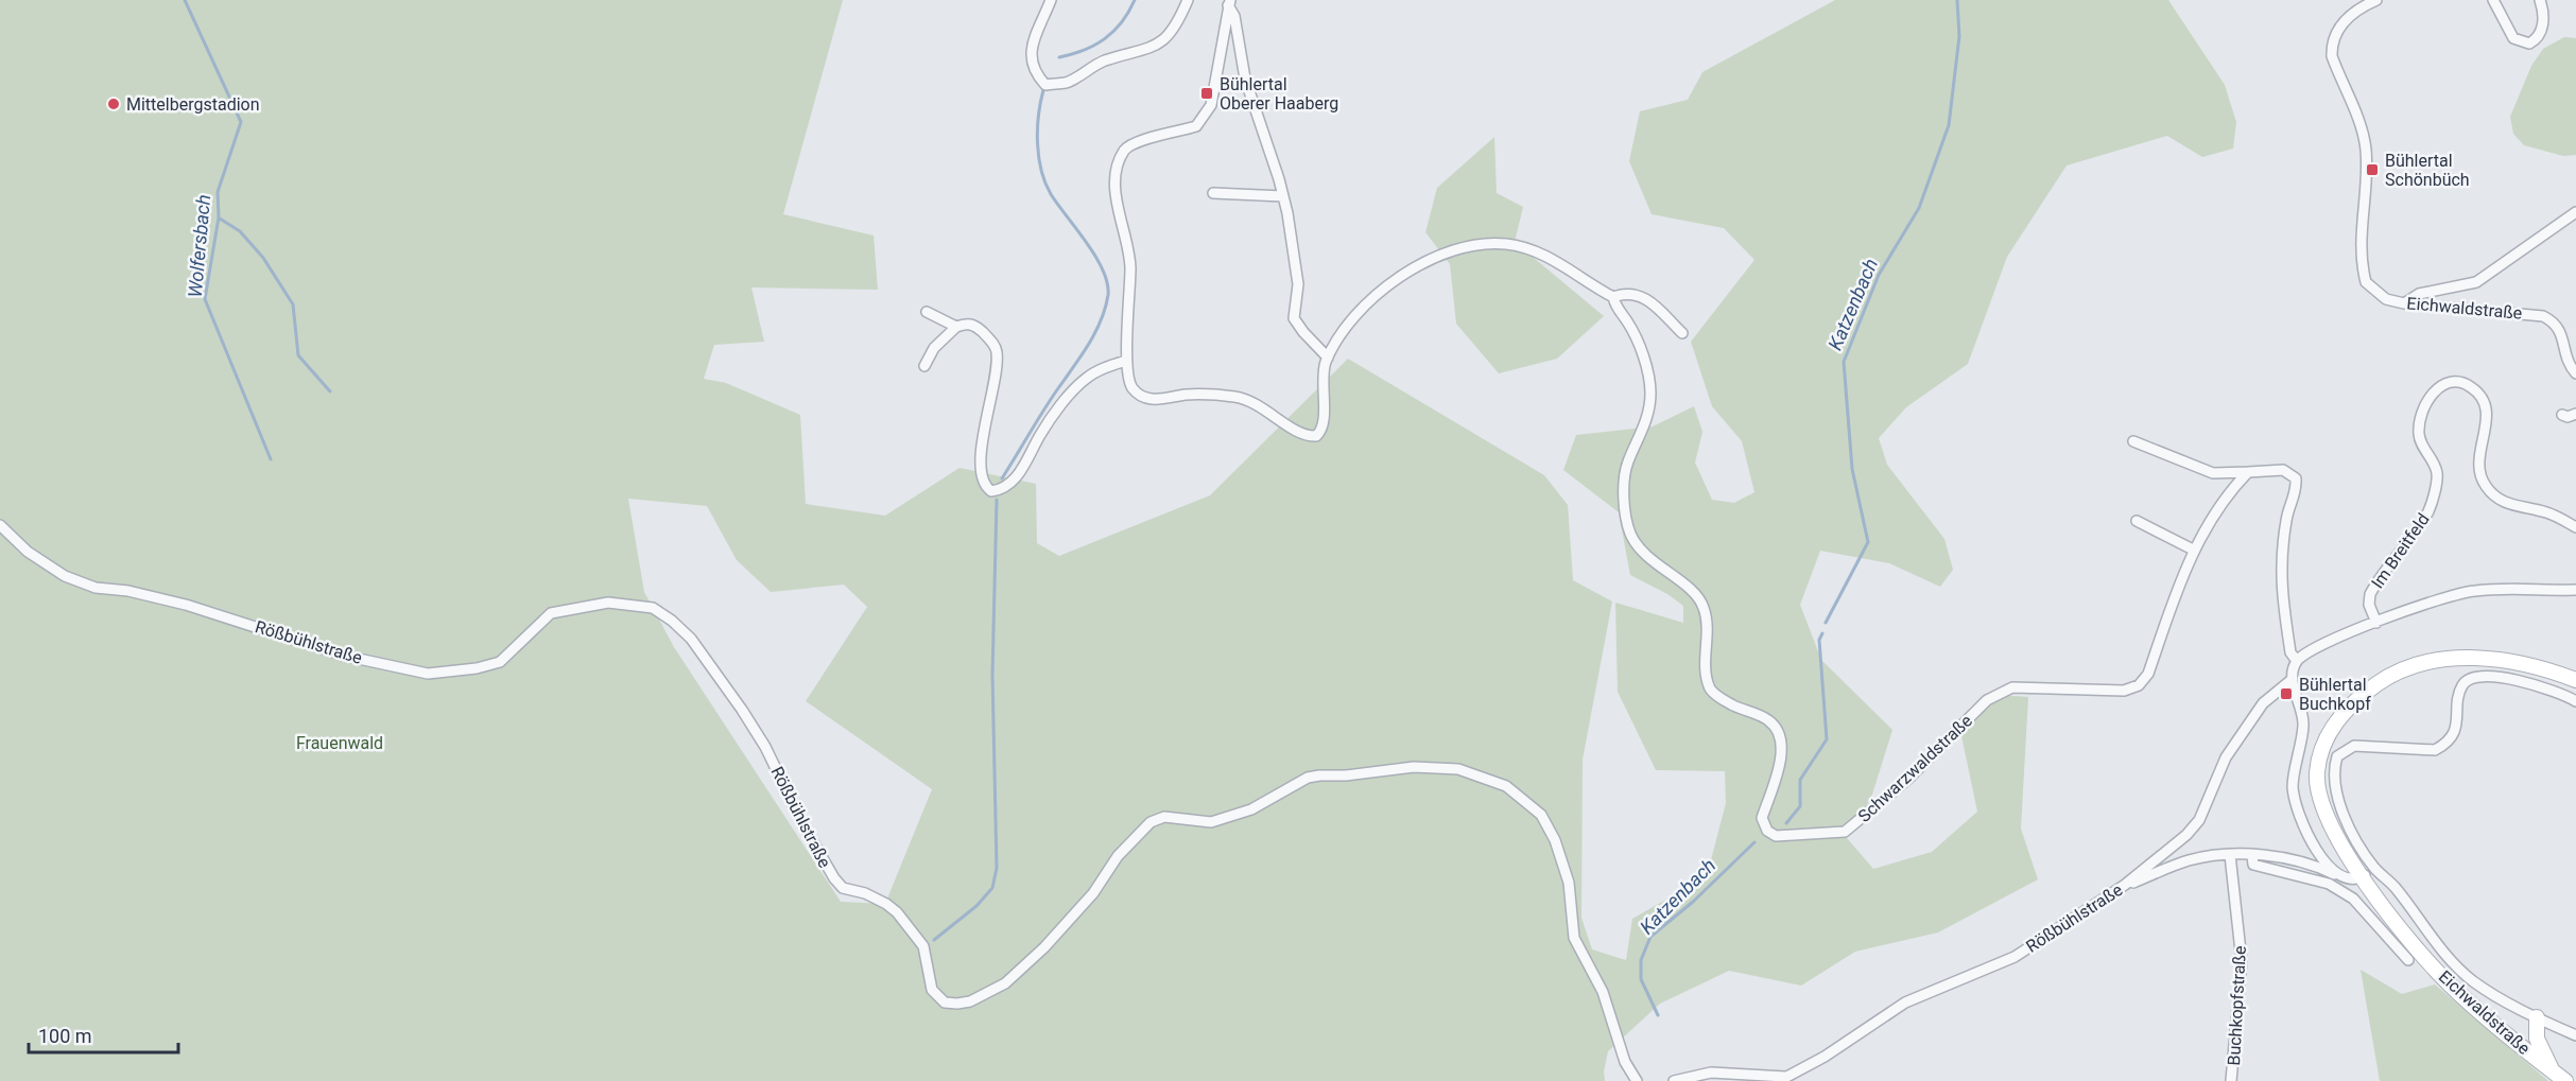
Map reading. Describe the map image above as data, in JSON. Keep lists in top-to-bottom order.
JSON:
{
  "streets": {
    "main road": ["Eichwaldstraße"],
    "street": [
      "Im Breitfeld",
      "Rößbühlstraße",
      "Schwarzwaldstraße",
      "Buchkopfstraße"
    ]
  },
  "water": ["Wolfersbach", "Katzenbach"],
  "parks": ["Frauenwald"],
  "places": {
    "transit": ["Bühlertal Oberer Haaberg", "Bühlertal Schönbüch", "Bühlertal Buchkopf"],
    "other": ["Mittelbergstadion"]
  },
  "scale_bar": "100 m"
}
